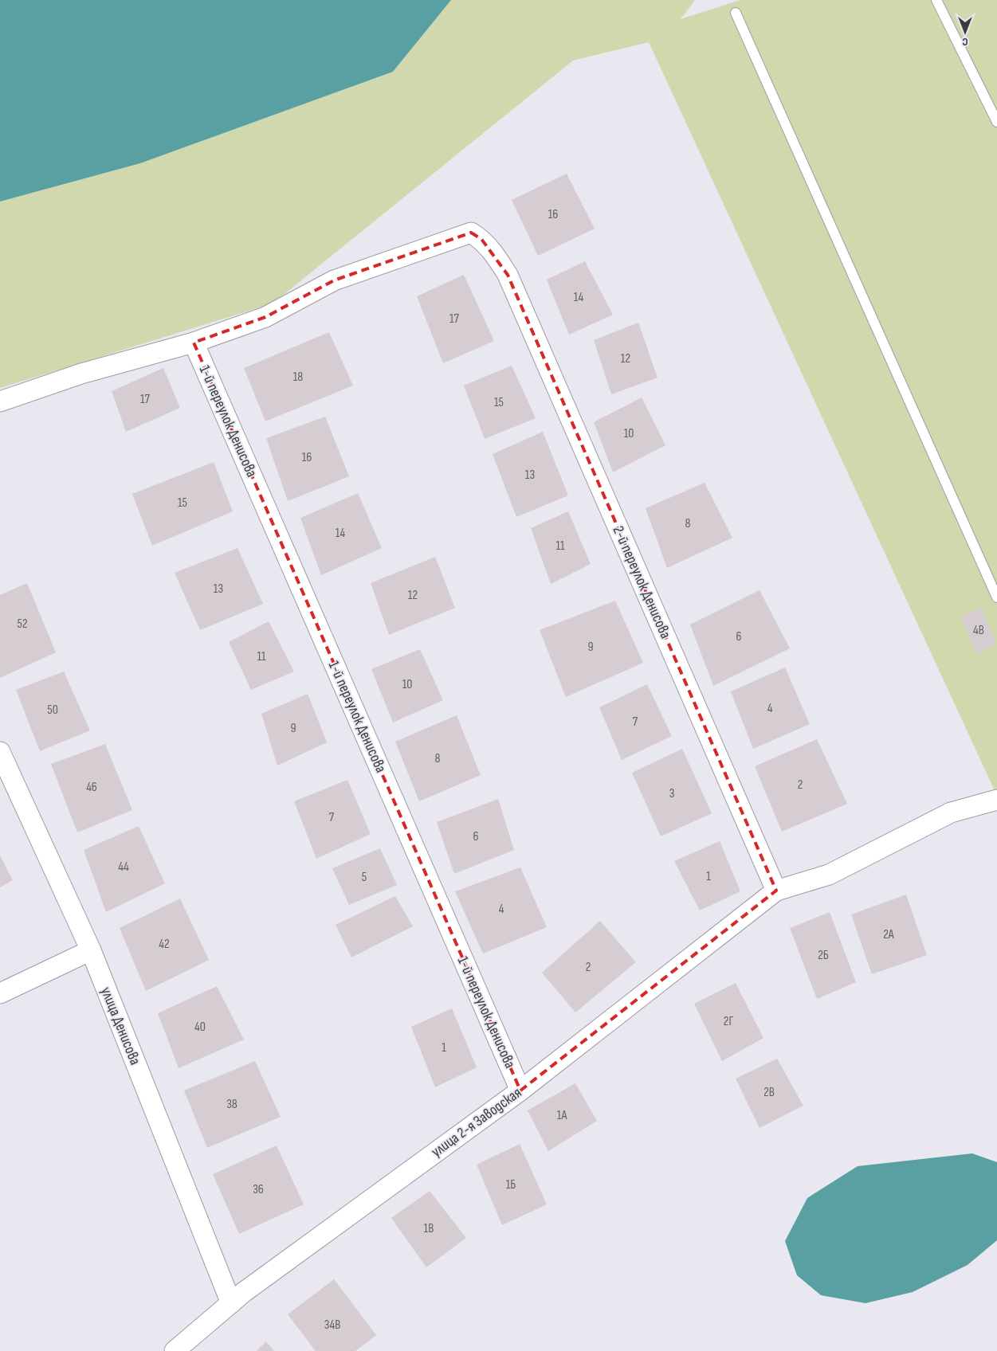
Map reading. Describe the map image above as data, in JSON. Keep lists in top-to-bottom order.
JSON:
{
  "streets": {
    "street": [
      "1-й переулок Денисова",
      "2-й переулок Денисова",
      "улица Денисова",
      "улица 2-я Заводская"
    ]
  },
  "crossings": [
    ["1-й переулок Денисова", "2-й переулок Денисова"],
    ["1-й переулок Денисова", "улица 2-я Заводская"],
    ["2-й переулок Денисова", "улица 2-я Заводская"],
    ["улица Денисова", "улица 2-я Заводская"]
  ],
  "house_numbers": [
    "16",
    "14",
    "17",
    "12",
    "18",
    "17",
    "15",
    "10",
    "16",
    "13",
    "15",
    "8",
    "14",
    "11",
    "13",
    "12",
    "52",
    "4В",
    "6",
    "9",
    "11",
    "10",
    "4",
    "50",
    "7",
    "9",
    "8",
    "2",
    "46",
    "3",
    "7",
    "6",
    "44",
    "1",
    "5",
    "4",
    "2А",
    "42",
    "2Б",
    "2",
    "2Г",
    "40",
    "1",
    "2В",
    "38",
    "1А",
    "1Б",
    "36",
    "1В",
    "34В"
  ],
  "north": "bottom"
}
